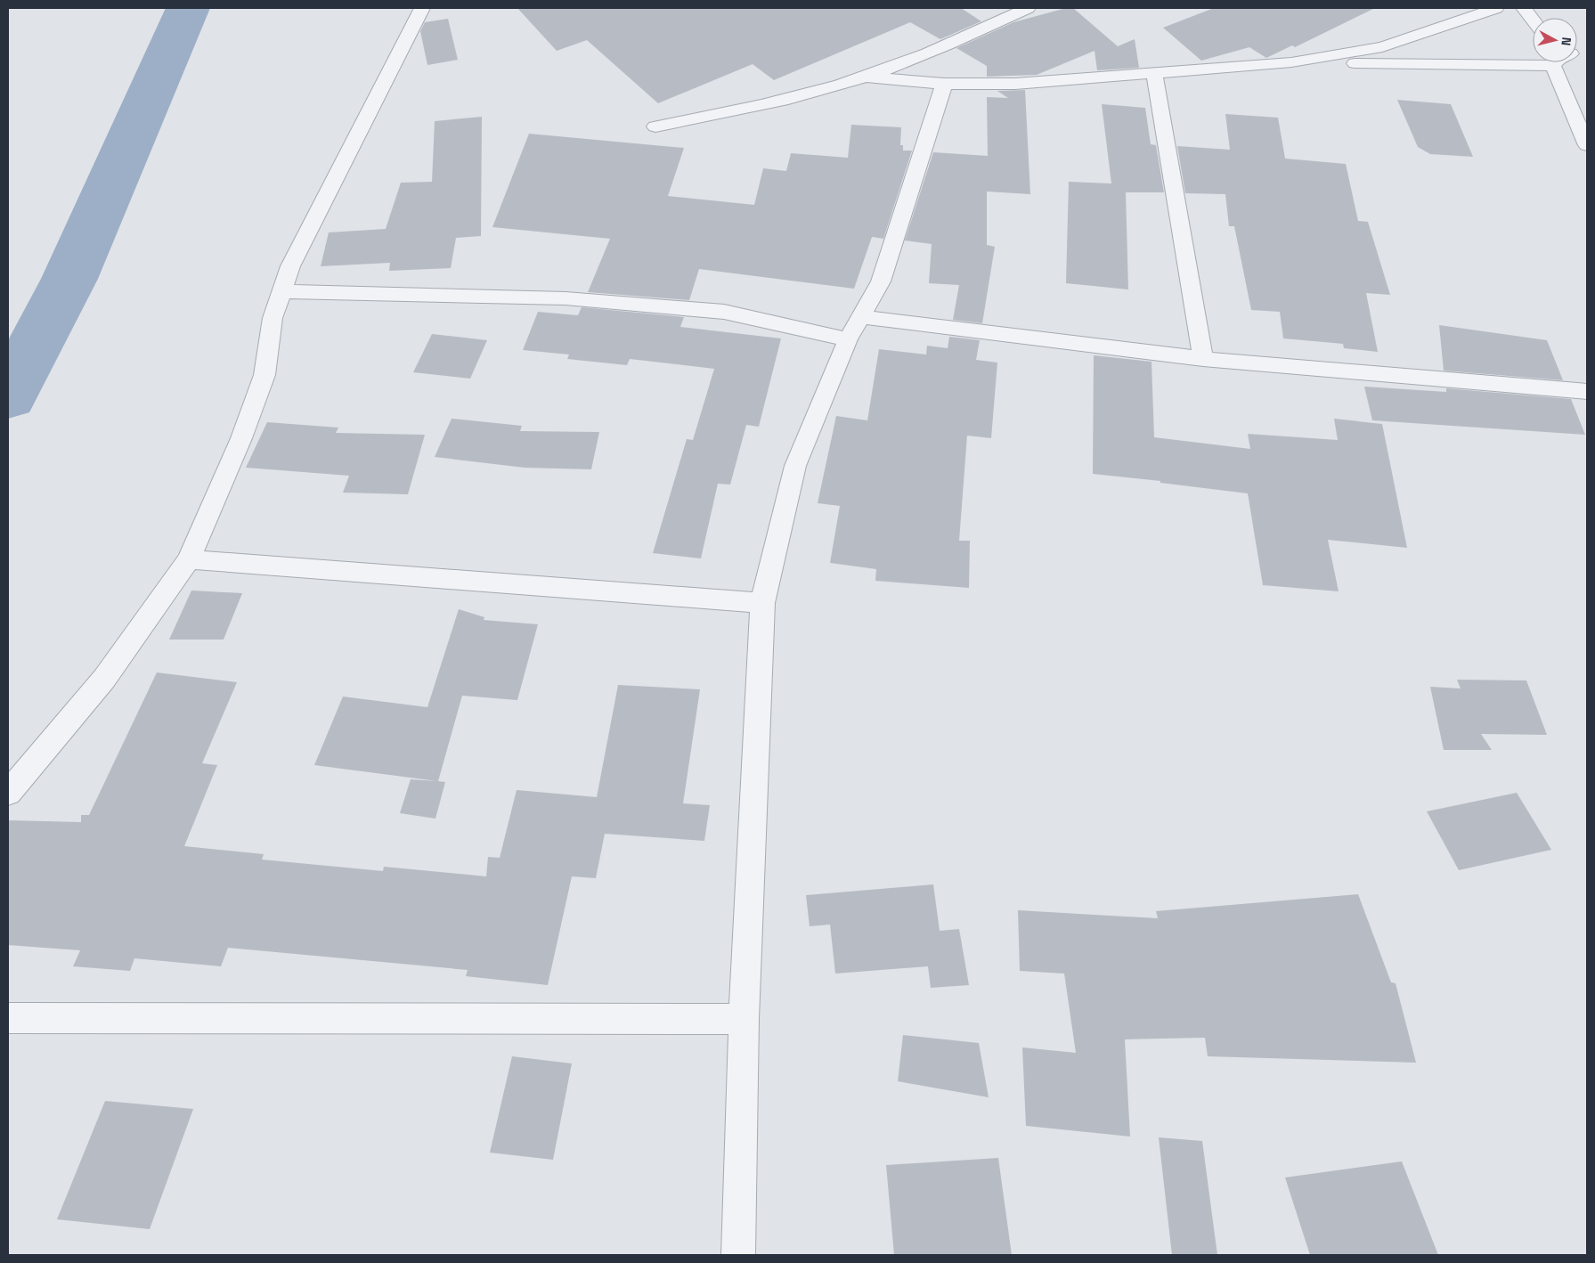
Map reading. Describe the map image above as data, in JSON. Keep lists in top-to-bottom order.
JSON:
{
  "north": "right"
}
